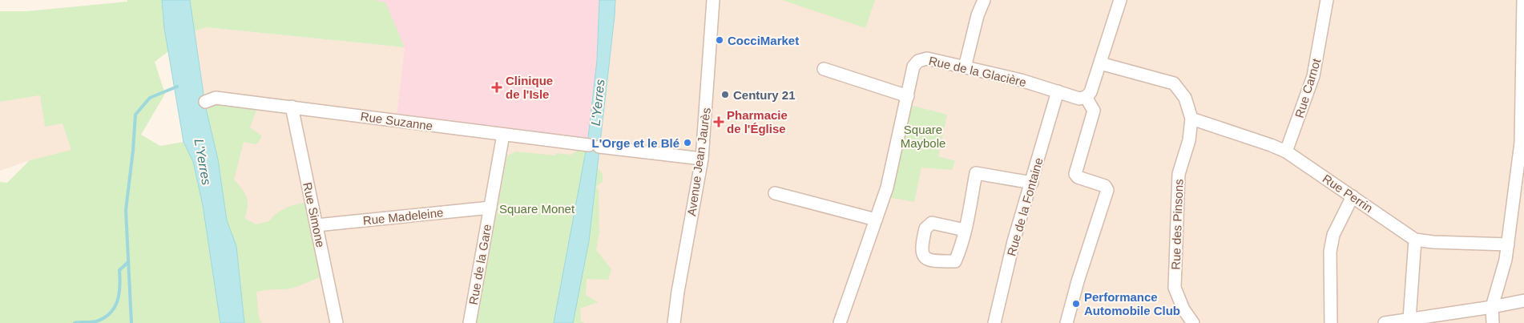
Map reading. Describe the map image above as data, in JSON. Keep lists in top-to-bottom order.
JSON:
{
  "streets": {
    "street": [
      "Rue de la Glacière",
      "Rue Carnot",
      "Rue Suzanne",
      "Avenue Jean Jaurès",
      "Rue Perrin",
      "Rue de la Fontaine",
      "Rue Simone",
      "Rue Madeleine",
      "Rue des Pinsons",
      "Rue de la Gare"
    ]
  },
  "crossings": [
    ["Rue de la Glacière", "Rue de la Fontaine"],
    ["Rue Carnot", "Rue Perrin"],
    ["Rue Suzanne", "Avenue Jean Jaurès"],
    ["Rue Suzanne", "Rue Simone"],
    ["Rue Suzanne", "Rue de la Gare"],
    ["Rue Perrin", "Rue des Pinsons"],
    ["Rue Simone", "Rue Madeleine"],
    ["Rue Madeleine", "Rue de la Gare"]
  ],
  "water": ["L'Yerres"],
  "parks": ["Square Maybole", "Square Monet"],
  "places": {
    "other": [
      "CocciMarket",
      "Century 21",
      "L'Orge et le Blé",
      "Performance Automobile Club"
    ],
    "health": ["Clinique de l'Isle", "Pharmacie de l'Église"]
  }
}
